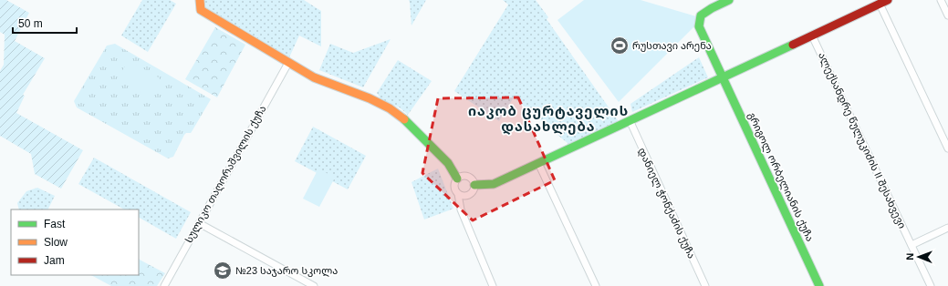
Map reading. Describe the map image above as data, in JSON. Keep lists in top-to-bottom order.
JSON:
{
  "streets": {
    "street": [
      "ალექსანდრე წულუკიძის II შესახვევი",
      "სულიკო თაღორაშვილის ქუჩა",
      "გრიგოლ ორბელიანის ქუჩა",
      "დანიელ ჭონქაძის ქუჩა"
    ]
  },
  "districts": ["იაკობ ცურტაველის დასახლება"],
  "places": {
    "sports": ["რუსთავი არენა"],
    "school or university": ["№23 საჯარო სკოლა"]
  },
  "legend": ["Fast", "Slow", "Jam"],
  "scale_bar": "50 m",
  "north": "left"
}
